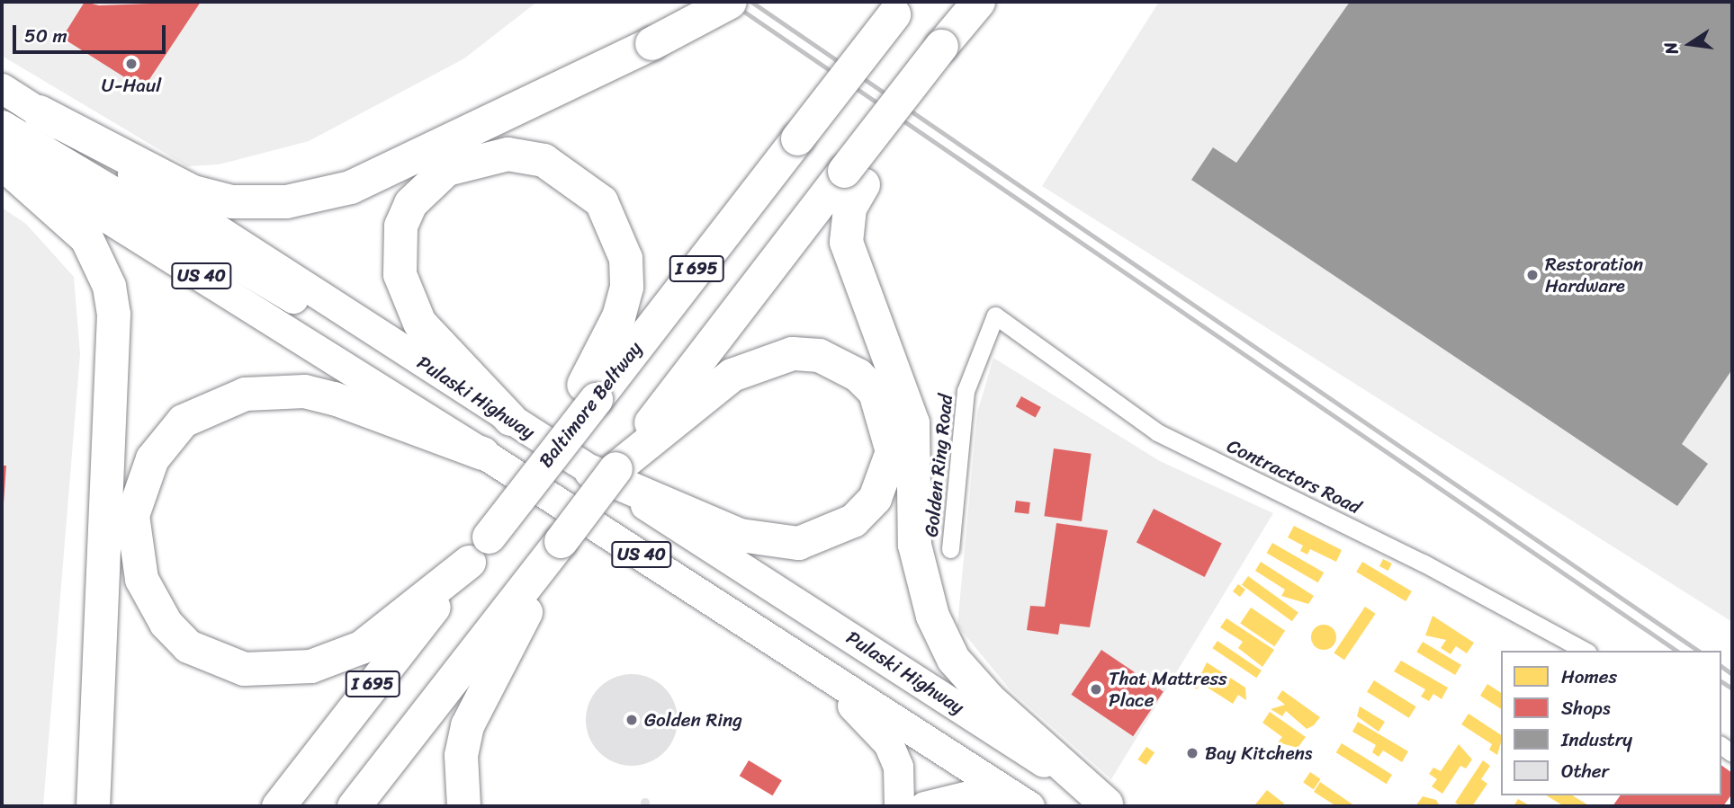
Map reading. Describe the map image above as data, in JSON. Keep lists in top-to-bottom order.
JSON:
{
  "streets": {
    "highway": [
      "I 695",
      "US 40",
      "Pulaski Highway",
      "Baltimore Beltway"
    ],
    "street": ["Golden Ring Road", "Contractors Road"]
  },
  "crossings": [
    ["Golden Ring Road", "Contractors Road"]
  ],
  "places": [
    "U-Haul",
    "Restoration Hardware",
    "That Mattress Place",
    "Golden Ring",
    "Bay Kitchens"
  ],
  "legend": [
    "Homes",
    "Shops",
    "Industry",
    "Other"
  ],
  "scale_bar": "50 m",
  "north": "left"
}
